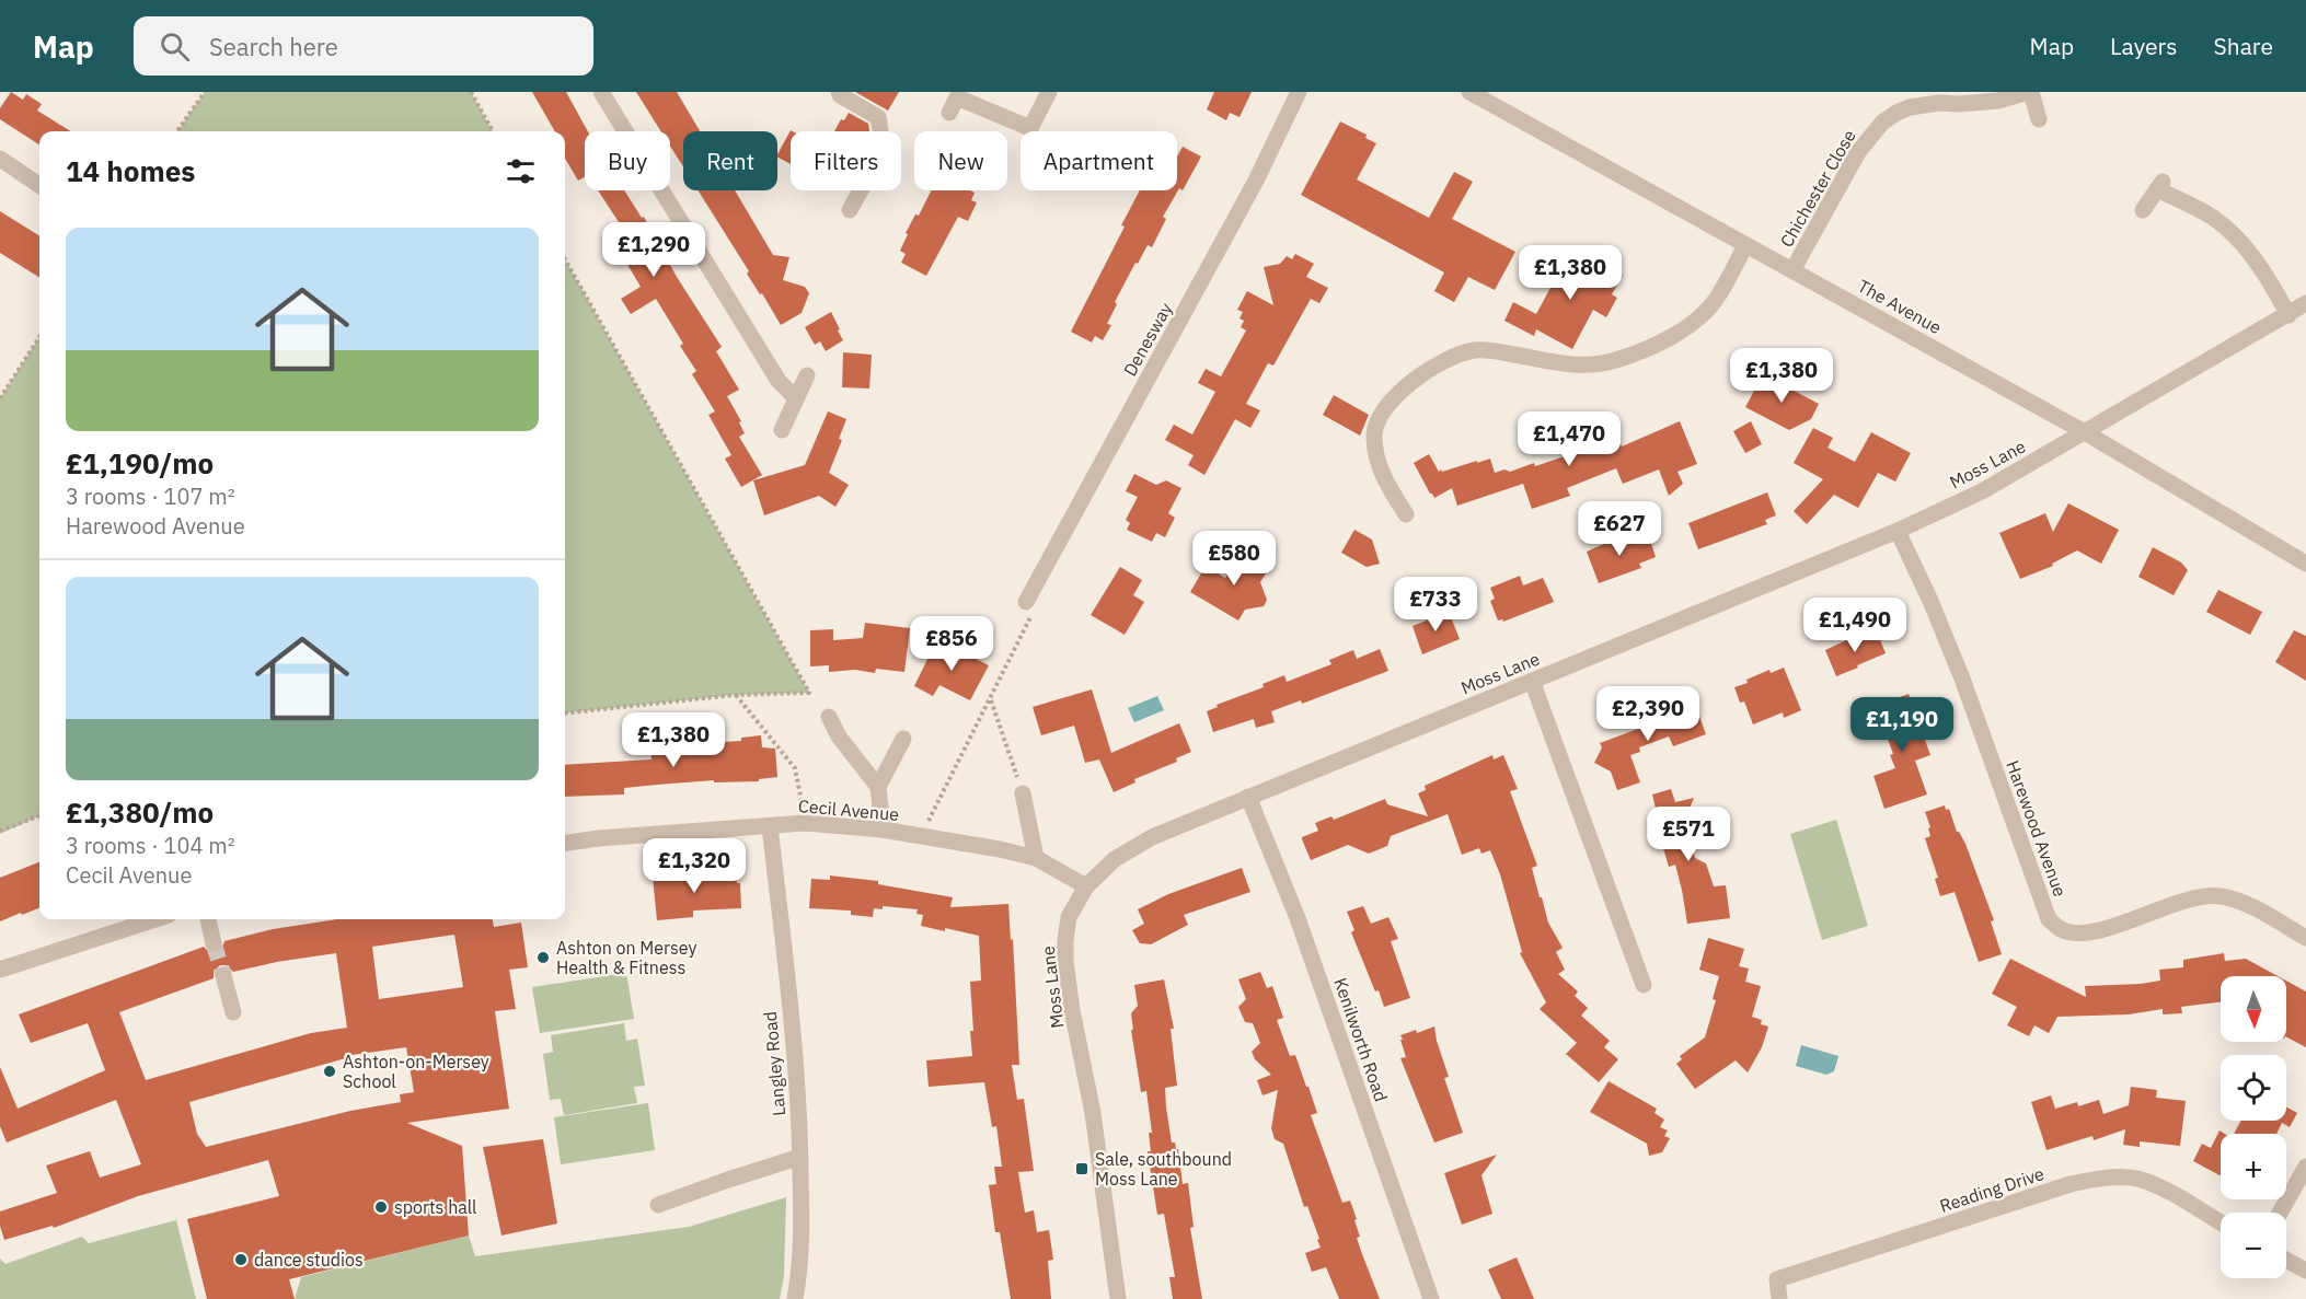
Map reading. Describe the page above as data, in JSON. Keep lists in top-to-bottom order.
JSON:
{
  "streets": {
    "street": [
      "Chichester Close",
      "The Avenue",
      "Denesway",
      "Moss Lane",
      "Cecil Avenue",
      "Harewood Avenue",
      "Kenilworth Road",
      "Langley Road",
      "Reading Drive"
    ]
  },
  "crossings": [
    ["Chichester Close", "The Avenue"],
    ["The Avenue", "Moss Lane"],
    ["Moss Lane", "Cecil Avenue"],
    ["Moss Lane", "Harewood Avenue"],
    ["Moss Lane", "Kenilworth Road"],
    ["Cecil Avenue", "Langley Road"]
  ],
  "places": {
    "other": [
      "Ashton on Mersey Health & Fitness",
      "Ashton-on-Mersey School",
      "sports hall",
      "dance studios"
    ],
    "transit": ["Sale, southbound Moss Lane"]
  },
  "north": "bottom",
  "page": {
    "header": "Map",
    "search": "Search here",
    "nav": ["Map", "Layers", "Share"],
    "chip": [
      "Buy",
      "Rent",
      "Filters",
      "New",
      "Apartment"
    ],
    "heading": "14 homes",
    "list": [
      {
        "name": "£1,190/mo",
        "note": "3 rooms · 107 m² · Harewood Avenue"
      },
      {
        "name": "£1,380/mo",
        "note": "3 rooms · 104 m² · Cecil Avenue"
      }
    ],
    "price": [
      "£1,290",
      "£1,380",
      "£1,380",
      "£1,470",
      "£627",
      "£580",
      "£733",
      "£1,490",
      "£856",
      "£2,390",
      "£1,190",
      "£1,380",
      "£571",
      "£1,320"
    ],
    "map_buttons": ["+", "−"]
  }
}
